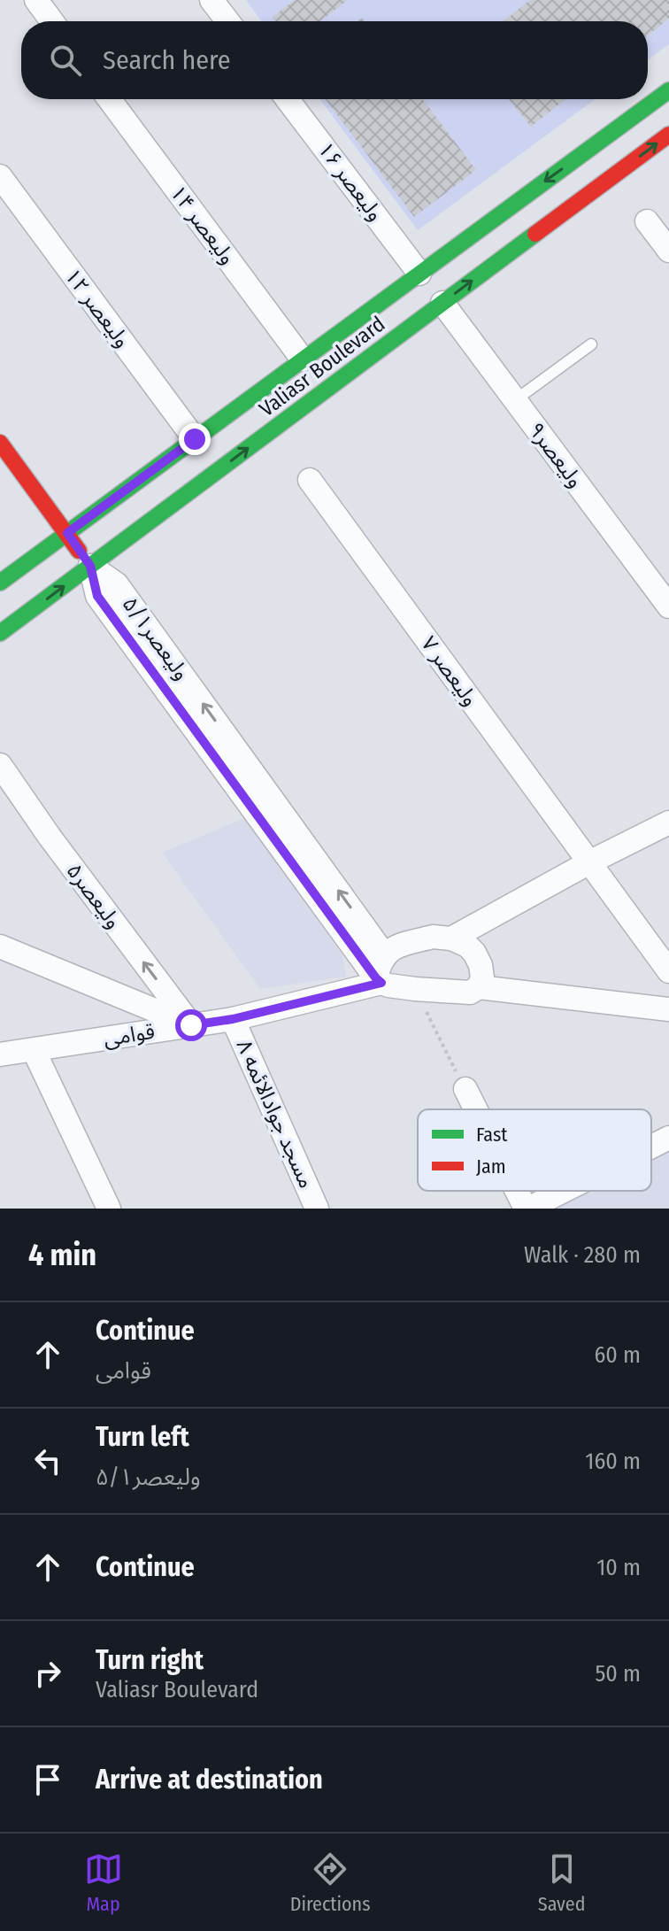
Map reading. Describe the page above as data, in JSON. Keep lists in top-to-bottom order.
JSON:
{
  "streets": {
    "street": [
      "ولیعصر ۱۶",
      "ولیعصر ۱۴",
      "ولیعصر ۱۲",
      "Valiasr Boulevard",
      "ولیعصر۹",
      "ولیعصر۵/۱",
      "ولیعصر ۷",
      "ولیعصر۵",
      "قوامی",
      "۸ مسجد جوادالائمه"
    ]
  },
  "crossings": [
    ["ولیعصر ۱۶", "Valiasr Boulevard"],
    ["ولیعصر ۱۶", "ولیعصر۹"],
    ["ولیعصر ۱۴", "Valiasr Boulevard"],
    ["ولیعصر ۱۲", "Valiasr Boulevard"],
    ["Valiasr Boulevard", "ولیعصر۹"],
    ["Valiasr Boulevard", "ولیعصر۵/۱"],
    ["ولیعصر۵/۱", "قوامی"],
    ["ولیعصر۵", "قوامی"],
    ["قوامی", "۸ مسجد جوادالائمه"]
  ],
  "one_way": ["ولیعصر۵"],
  "legend": ["Fast", "Jam"],
  "page": {
    "search": "Search here",
    "heading": ["4 min", "Walk · 280 m"],
    "list": [
      ["Continue", "قوامی", "60 m"],
      ["Turn left", "ولیعصر۵/۱", "160 m"],
      ["Continue", "10 m"],
      ["Turn right", "Valiasr Boulevard", "50 m"],
      "Arrive at destination"
    ],
    "nav": ["Map", "Directions", "Saved"]
  }
}
